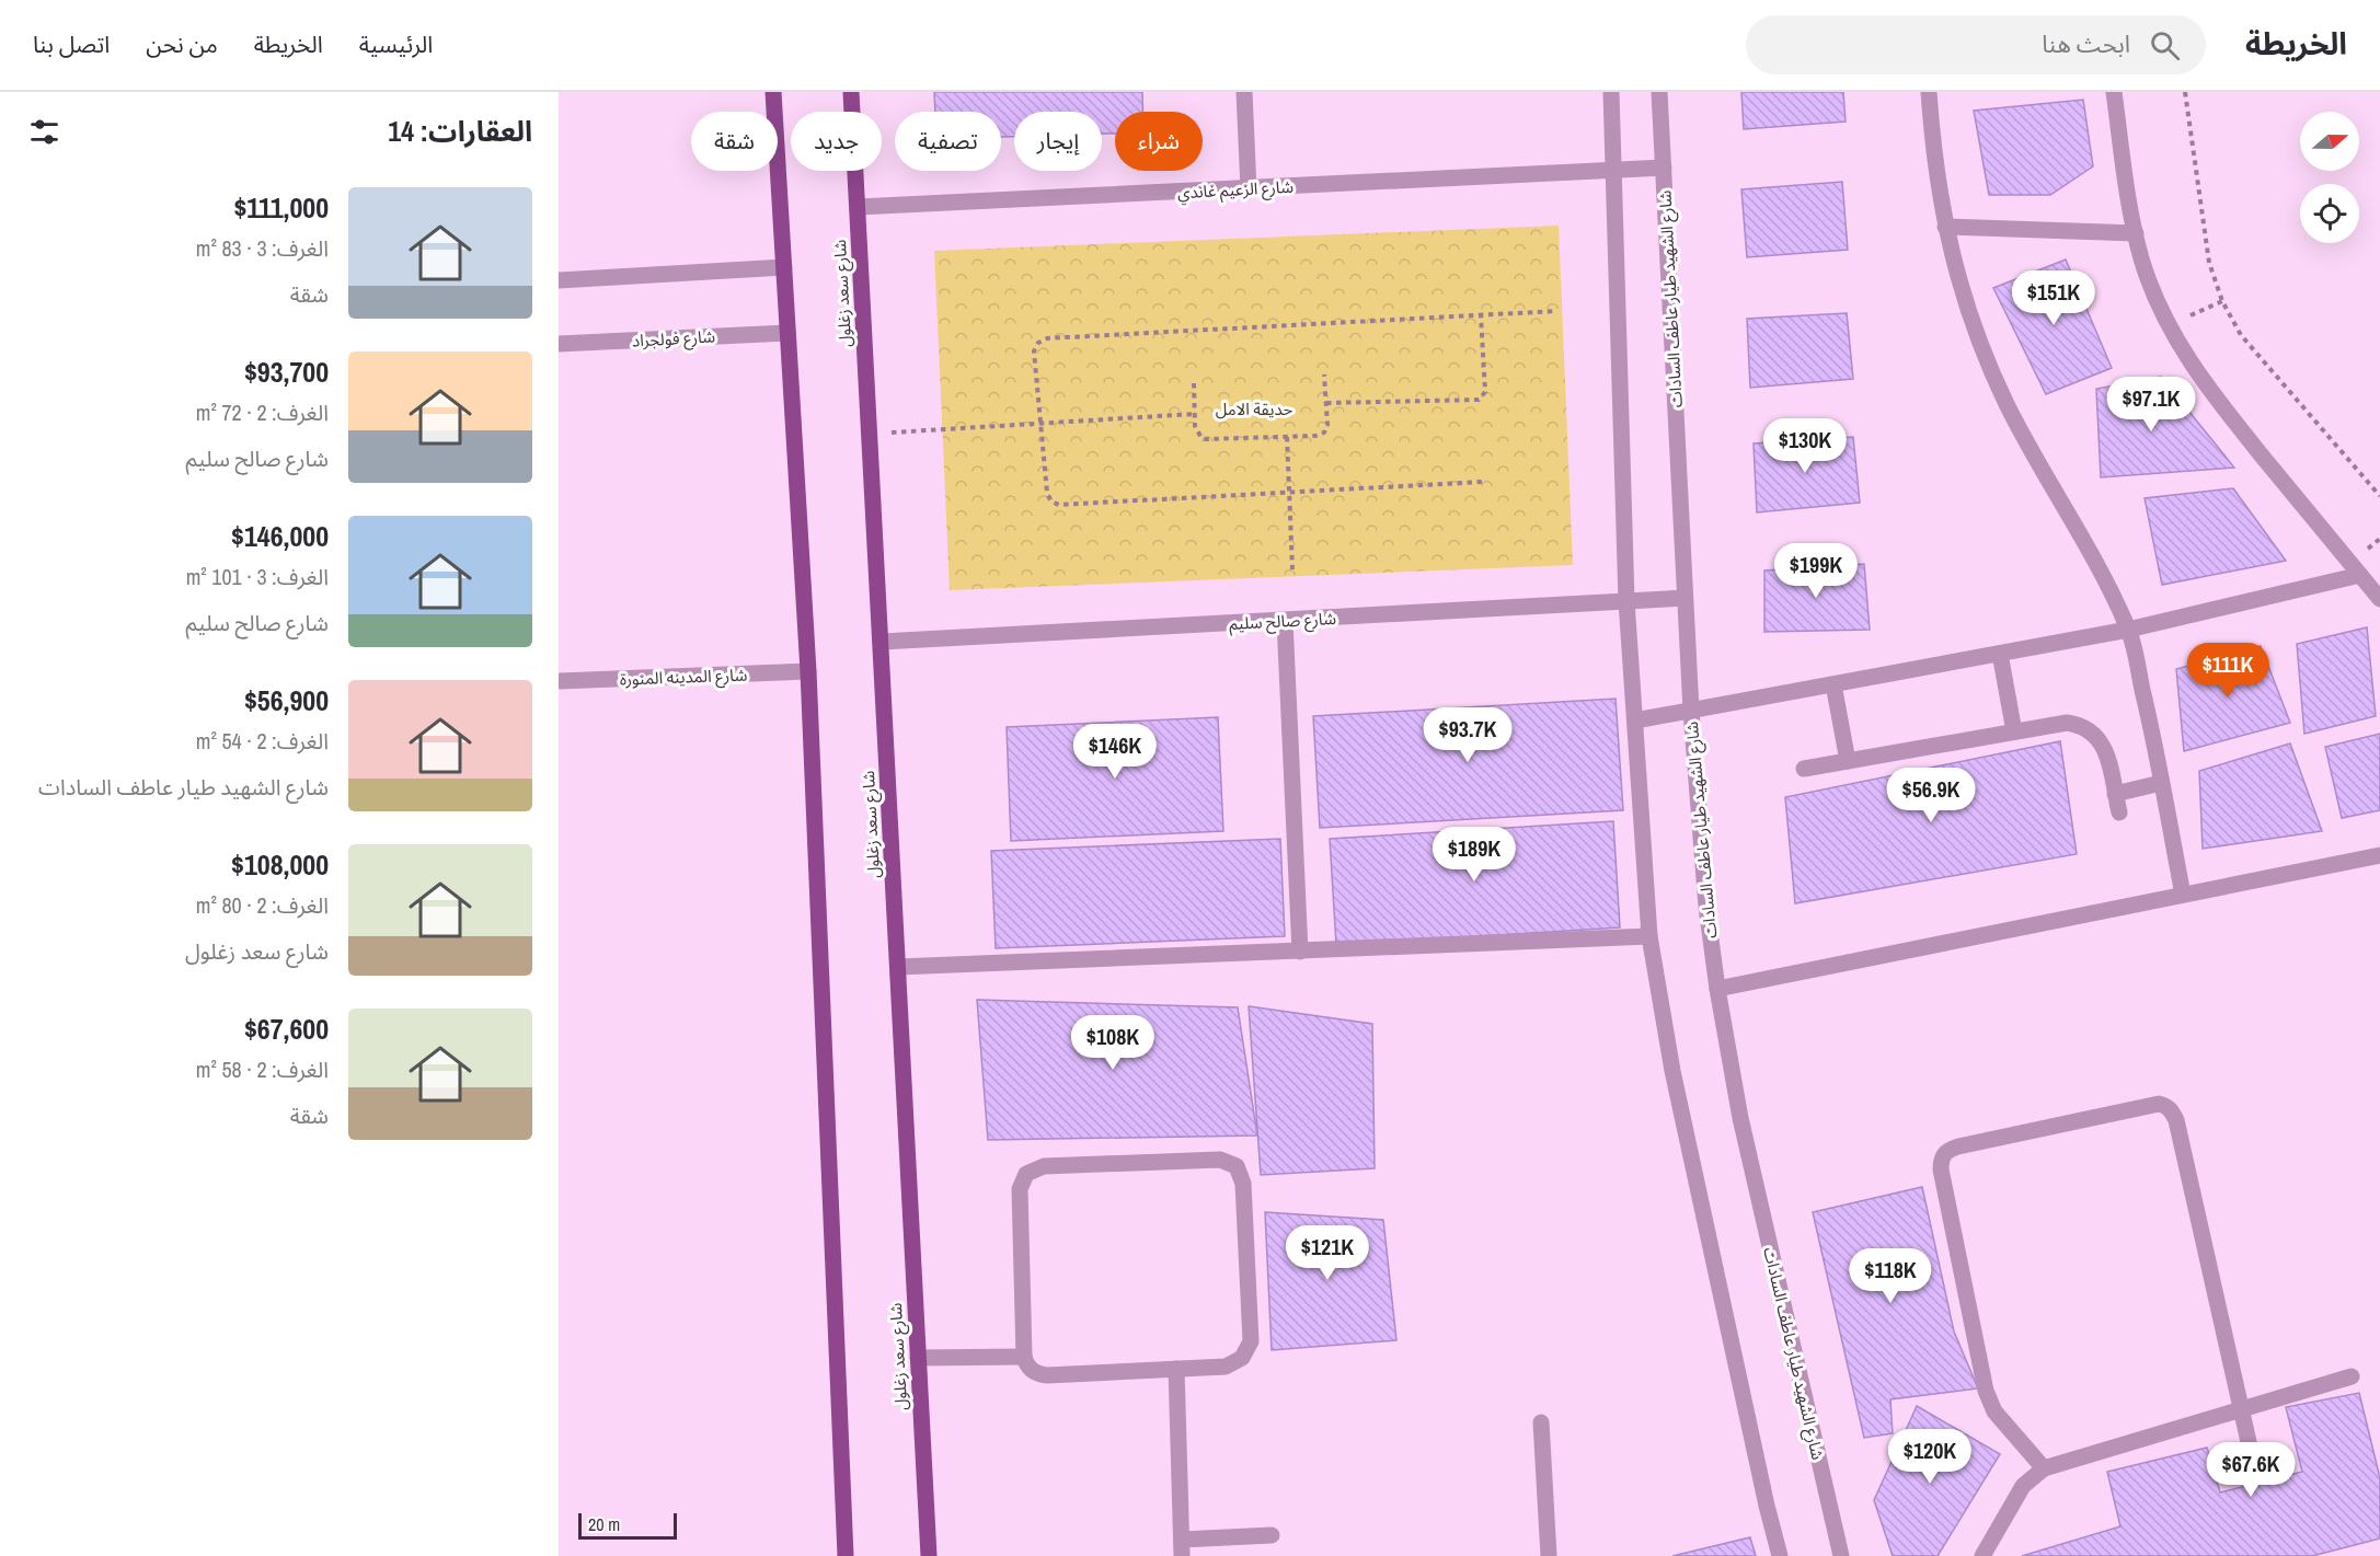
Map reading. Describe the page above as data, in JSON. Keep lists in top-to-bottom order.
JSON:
{
  "streets": {
    "main road": ["شارع سعد زغلول"],
    "street": [
      "شارع الزعيم غاندي",
      "شارع الشهيد طيار عاطف السادات",
      "شارع فولجراد",
      "شارع صالح سليم",
      "شارع المدينه المنورة"
    ]
  },
  "crossings": [
    ["شارع الزعيم غاندي", "شارع سعد زغلول"],
    ["شارع الزعيم غاندي", "شارع الشهيد طيار عاطف السادات"],
    ["شارع سعد زغلول", "شارع صالح سليم"],
    ["شارع الشهيد طيار عاطف السادات", "شارع صالح سليم"]
  ],
  "parks": ["حديقة الامل"],
  "scale_bar": "20 m",
  "north": "right",
  "page": {
    "header": "الخريطة",
    "search": "ابحث هنا",
    "nav": [
      "الرئيسية",
      "الخريطة",
      "من نحن",
      "اتصل بنا"
    ],
    "heading": "العقارات: 14",
    "chip": [
      "شراء",
      "إيجار",
      "تصفية",
      "جديد",
      "شقة"
    ],
    "list": [
      {
        "name": "$111,000",
        "note": "الغرف: 3 · 83 m² · شقة"
      },
      {
        "name": "$93,700",
        "note": "الغرف: 2 · 72 m² · شارع صالح سليم"
      },
      {
        "name": "$146,000",
        "note": "الغرف: 3 · 101 m² · شارع صالح سليم"
      },
      {
        "name": "$56,900",
        "note": "الغرف: 2 · 54 m² · شارع الشهيد طيار عاطف السادات"
      },
      {
        "name": "$108,000",
        "note": "الغرف: 2 · 80 m² · شارع سعد زغلول"
      },
      {
        "name": "$67,600",
        "note": "الغرف: 2 · 58 m² · شقة"
      }
    ],
    "price": [
      "$151K",
      "$97.1K",
      "$130K",
      "$199K",
      "$111K",
      "$93.7K",
      "$146K",
      "$56.9K",
      "$189K",
      "$108K",
      "$121K",
      "$118K",
      "$120K",
      "$67.6K"
    ],
    "scale": "20 m"
  }
}
